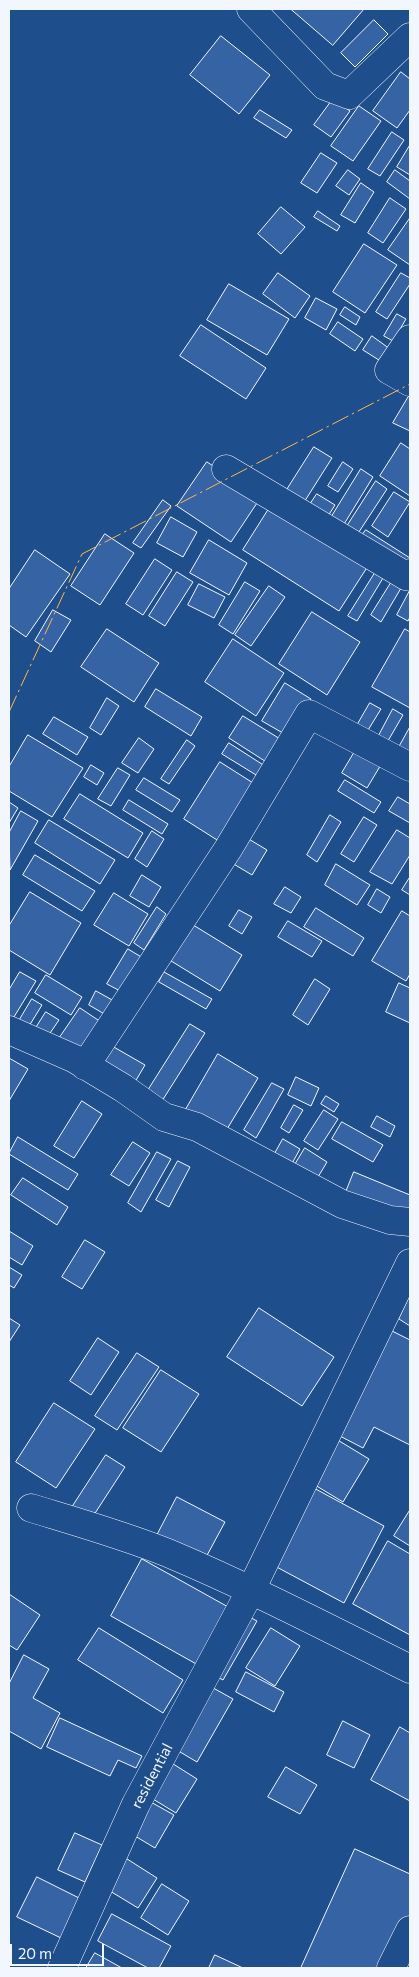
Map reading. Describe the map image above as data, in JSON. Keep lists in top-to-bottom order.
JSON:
{
  "streets": {
    "street": ["residential"]
  },
  "scale_bar": "20 m"
}
